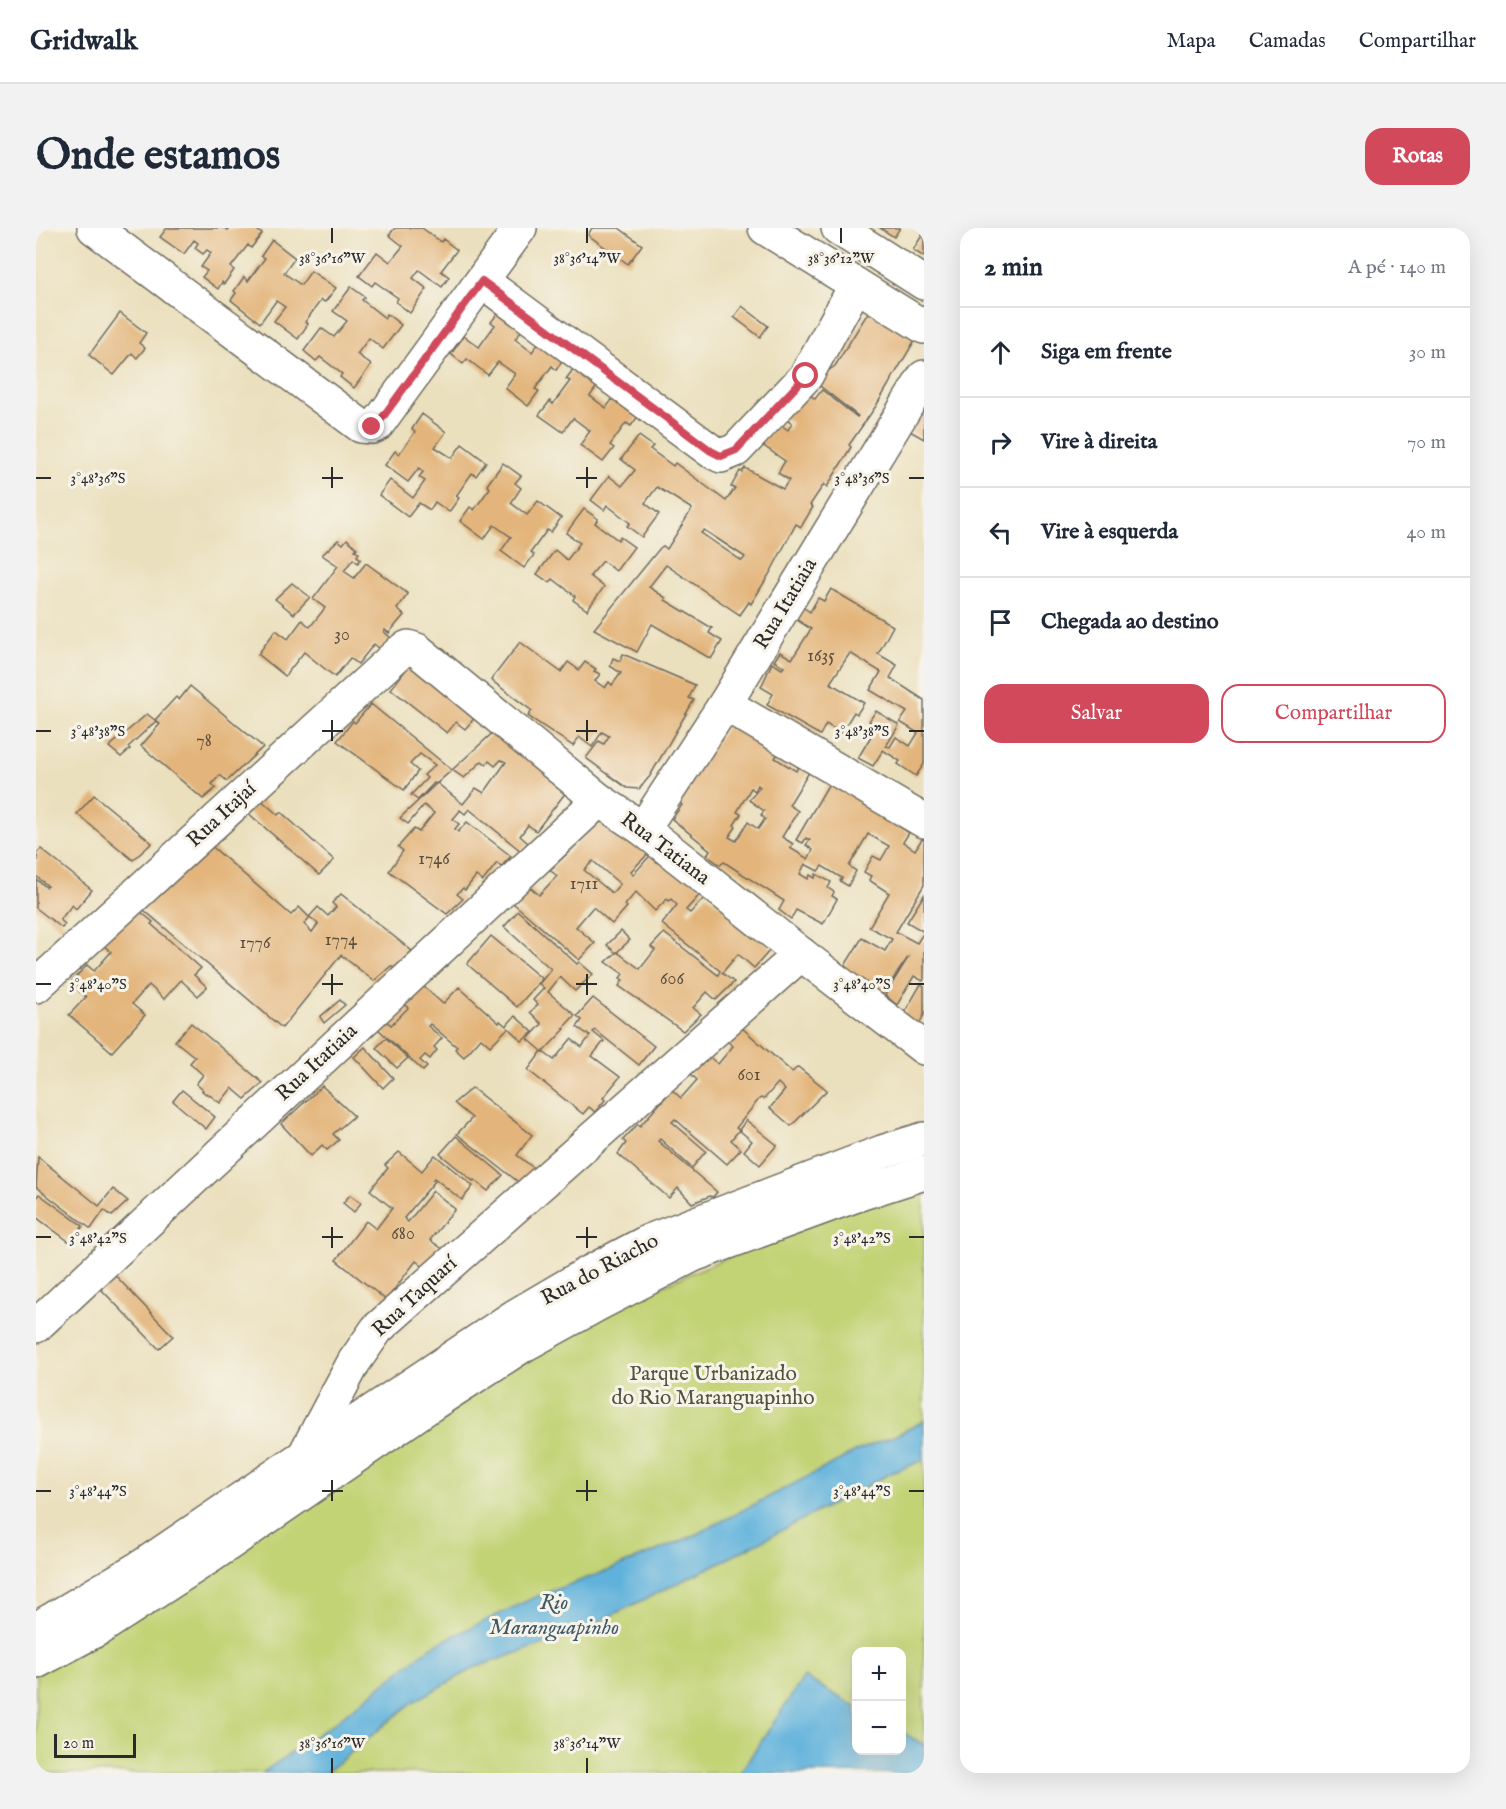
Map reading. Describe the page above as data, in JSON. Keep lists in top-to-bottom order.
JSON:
{
  "streets": {
    "street": [
      "Rua Itatiaia",
      "Rua Itajaí",
      "Rua Tatiana",
      "Rua do Riacho",
      "Rua Taquarí"
    ]
  },
  "crossings": [
    ["Rua Itatiaia", "Rua Tatiana"],
    ["Rua Itajaí", "Rua Tatiana"],
    ["Rua Tatiana", "Rua Taquarí"],
    ["Rua do Riacho", "Rua Taquarí"]
  ],
  "water": ["Rio Maranguapinho"],
  "parks": ["Parque Urbanizado do Rio Maranguapinho"],
  "house_numbers": [
    "30",
    "1635",
    "78",
    "1746",
    "1711",
    "1774",
    "1776",
    "606",
    "601",
    "680"
  ],
  "scale_bar": "20 m",
  "page": {
    "header": "Gridwalk",
    "nav": ["Mapa", "Camadas", "Compartilhar"],
    "buttons": [
      "Rotas",
      ["Salvar", "Compartilhar"]
    ],
    "title": "Onde estamos",
    "heading": ["2 min", "A pé · 140 m"],
    "list": [
      ["Siga em frente", "30 m"],
      ["Vire à direita", "70 m"],
      ["Vire à esquerda", "40 m"],
      "Chegada ao destino"
    ],
    "map_buttons": ["+", "−"],
    "scale": "20 m"
  },
  "coordinates": [
    "38°36'16\"W",
    "38°36'14\"W",
    "38°36'12\"W",
    "3°48'36\"S",
    "3°48'38\"S",
    "3°48'40\"S",
    "3°48'42\"S",
    "3°48'44\"S"
  ]
}
